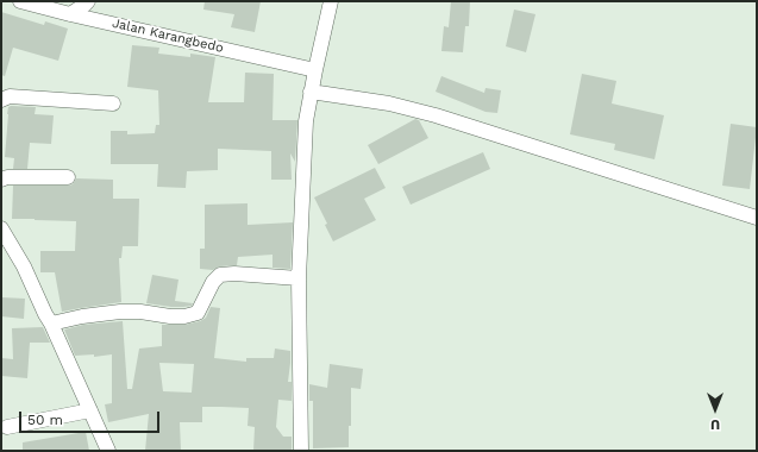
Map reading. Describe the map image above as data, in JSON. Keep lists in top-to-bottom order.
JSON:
{
  "streets": {
    "street": ["Jalan Karangbedo"]
  },
  "scale_bar": "50 m",
  "north": "bottom"
}
